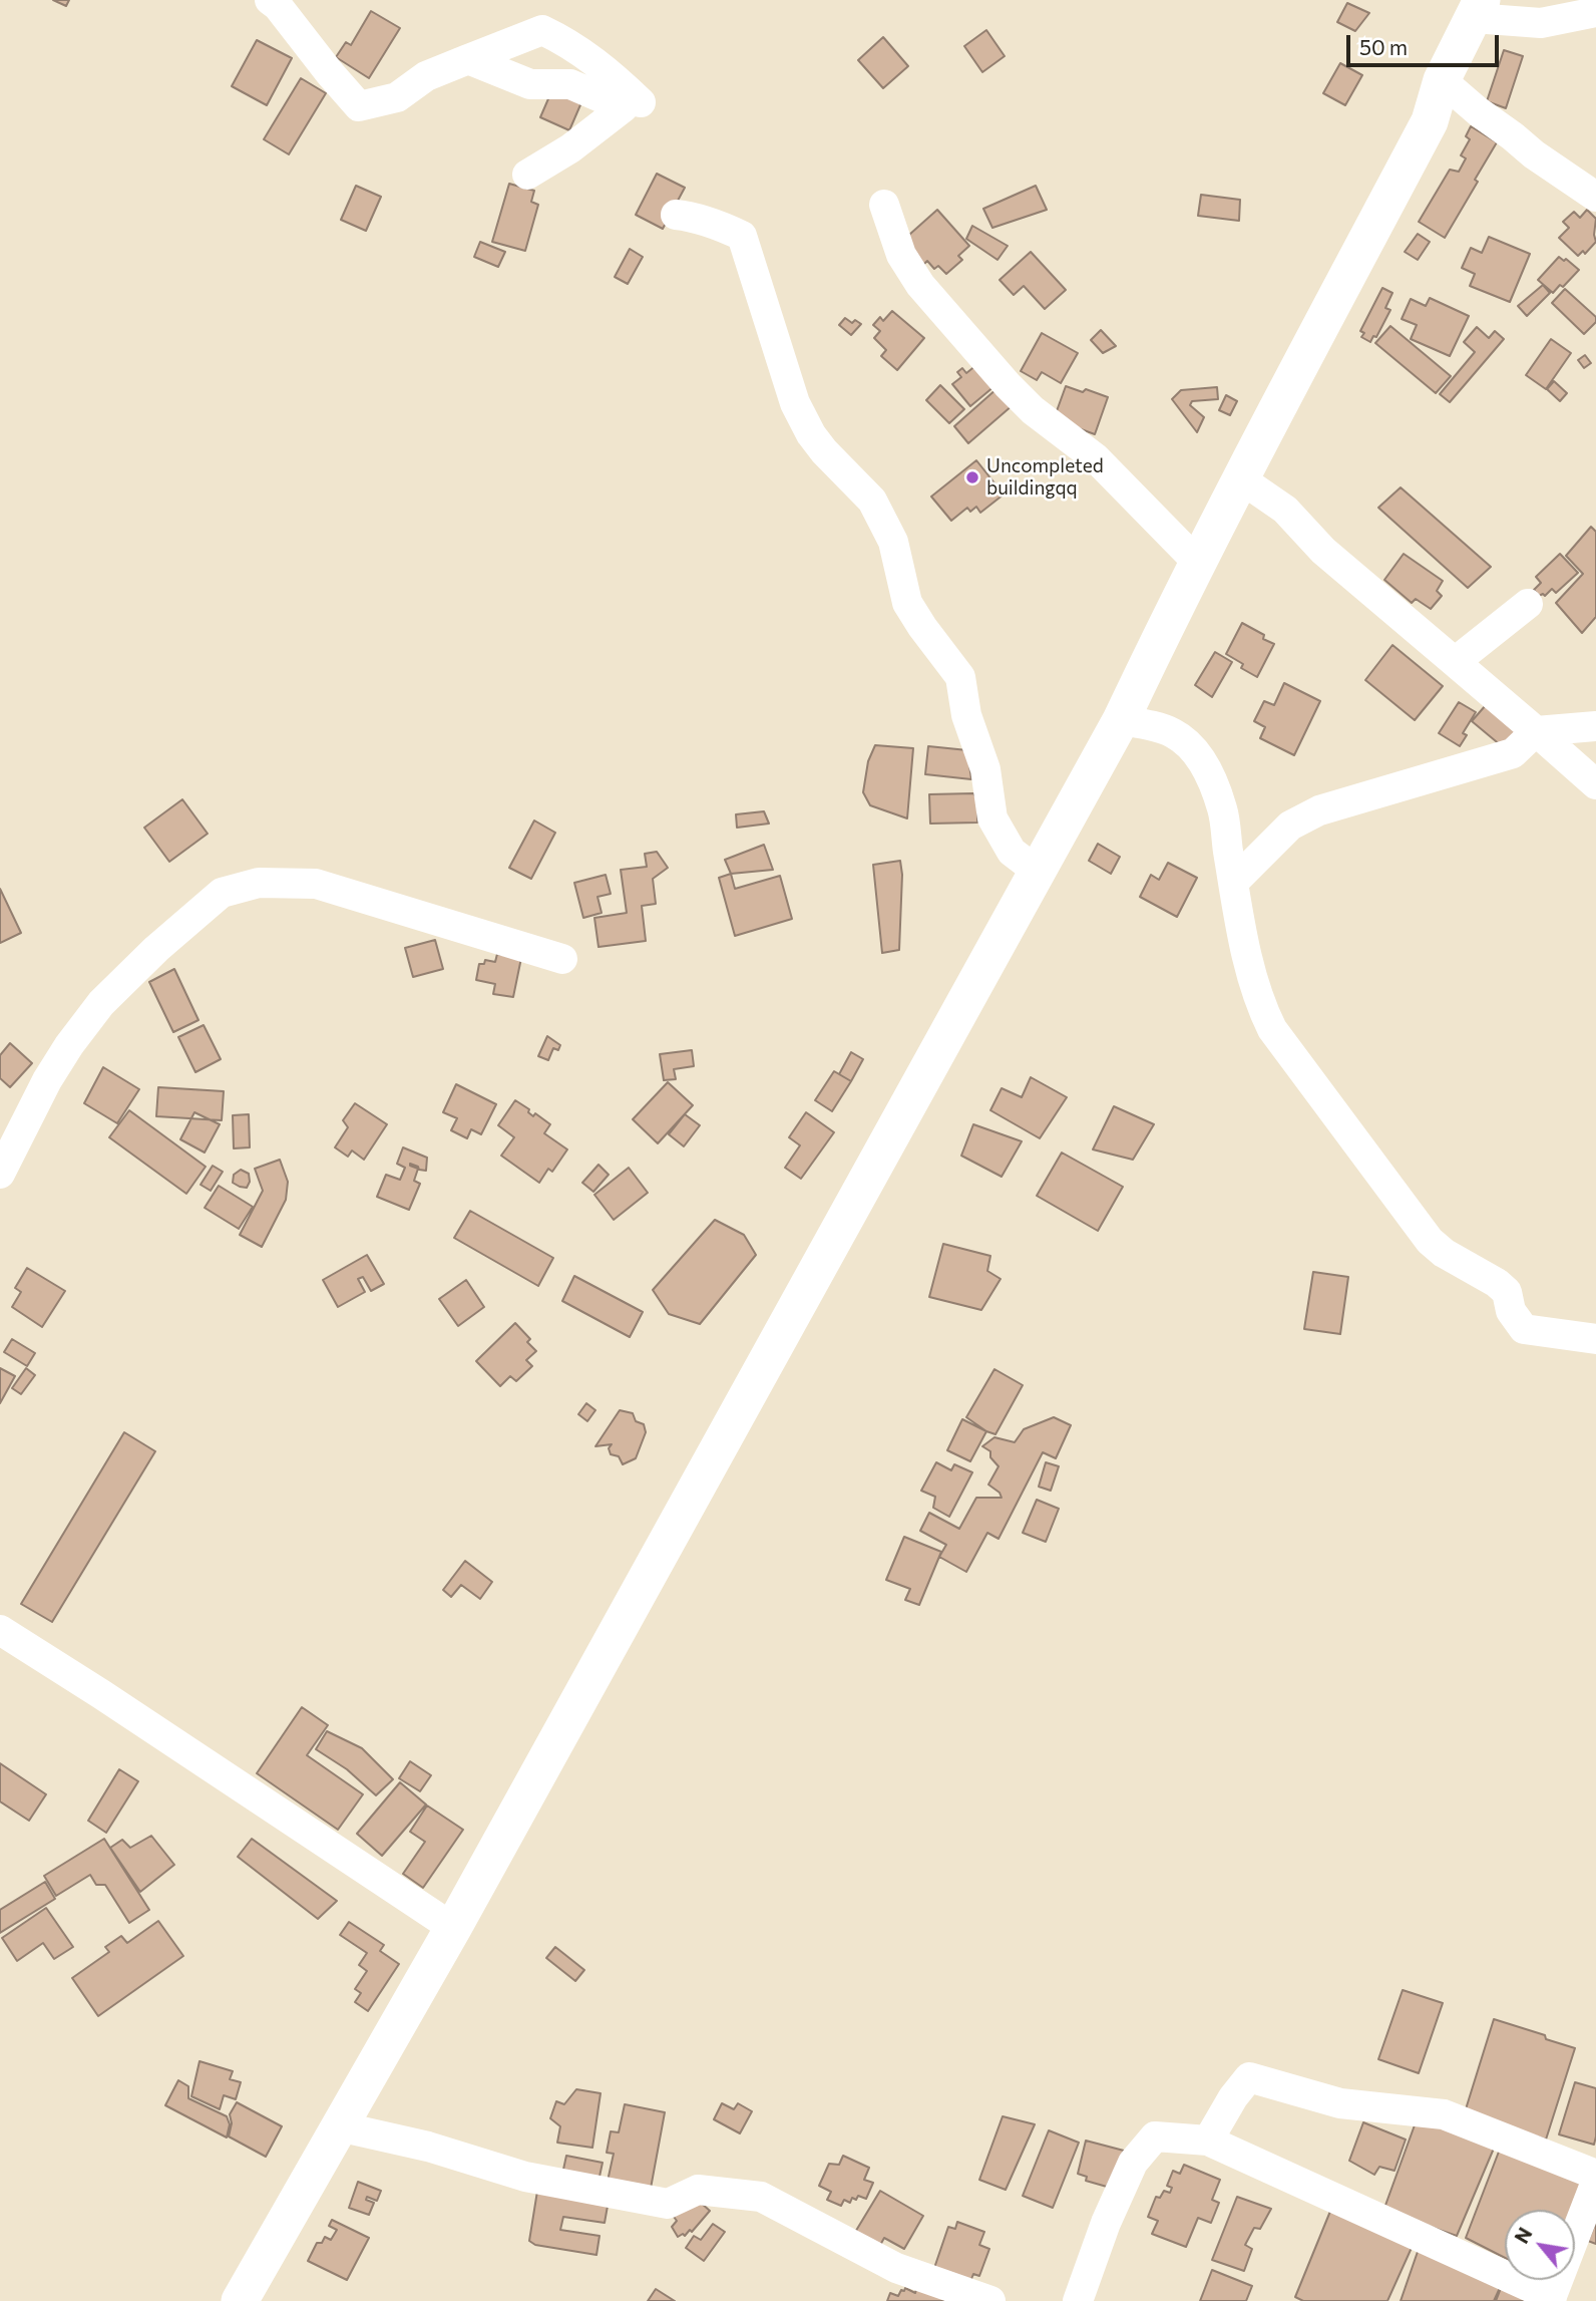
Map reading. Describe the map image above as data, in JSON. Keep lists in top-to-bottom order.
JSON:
{
  "places": ["Uncompleted buildingqq"],
  "scale_bar": "50 m",
  "north": "top left"
}
